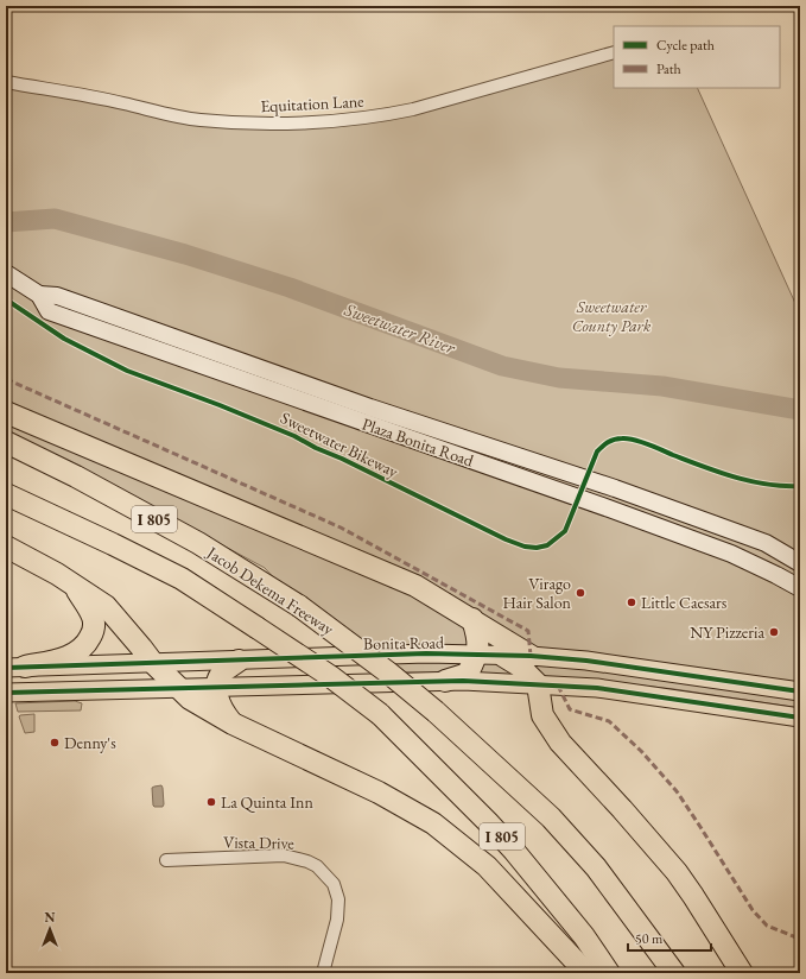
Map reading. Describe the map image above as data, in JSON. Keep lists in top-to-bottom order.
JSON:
{
  "streets": {
    "highway": ["I 805", "Jacob Dekema Freeway"],
    "main road": ["Plaza Bonita Road", "Bonita Road"],
    "street": ["Equitation Lane", "Vista Drive"],
    "cycle path": ["Sweetwater Bikeway"]
  },
  "water": ["Sweetwater River"],
  "parks": ["Sweetwater County Park"],
  "places": [
    "Virago Hair Salon",
    "Little Caesars",
    "NY Pizzeria",
    "Denny's",
    "La Quinta Inn"
  ],
  "legend": ["Cycle path", "Path"],
  "scale_bar": "50 m",
  "north": "top"
}
